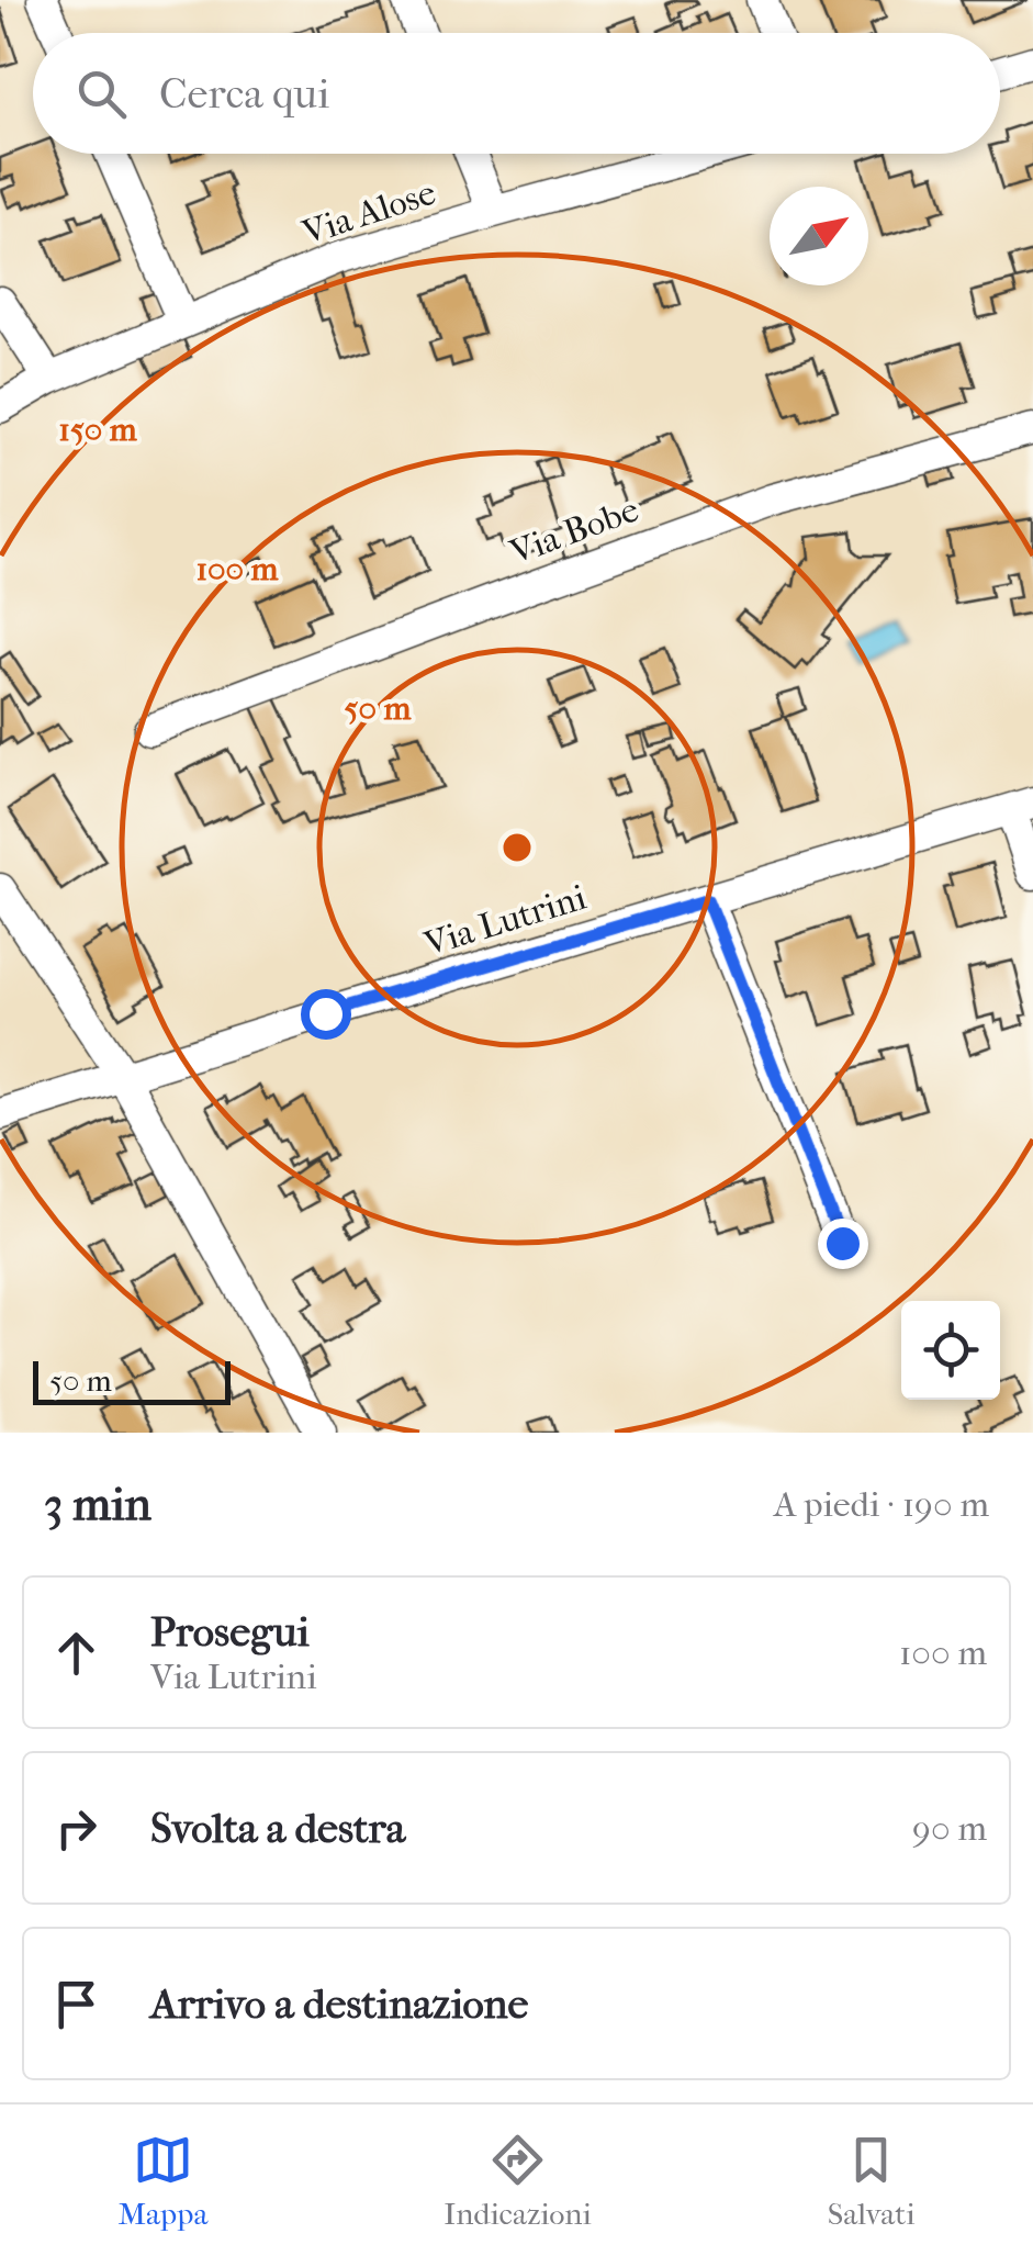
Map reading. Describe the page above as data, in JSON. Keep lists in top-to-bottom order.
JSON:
{
  "streets": {
    "street": ["Via Alose", "Via Bobe", "Via Lutrini"]
  },
  "scale_bar": "50 m",
  "north": "top right",
  "page": {
    "search": "Cerca qui",
    "scale": "50 m",
    "heading": ["3 min", "A piedi · 190 m"],
    "list": [
      ["Prosegui", "Via Lutrini", "100 m"],
      ["Svolta a destra", "90 m"],
      "Arrivo a destinazione"
    ],
    "nav": ["Mappa", "Indicazioni", "Salvati"]
  },
  "rings": ["150 m", "100 m", "50 m"]
}
